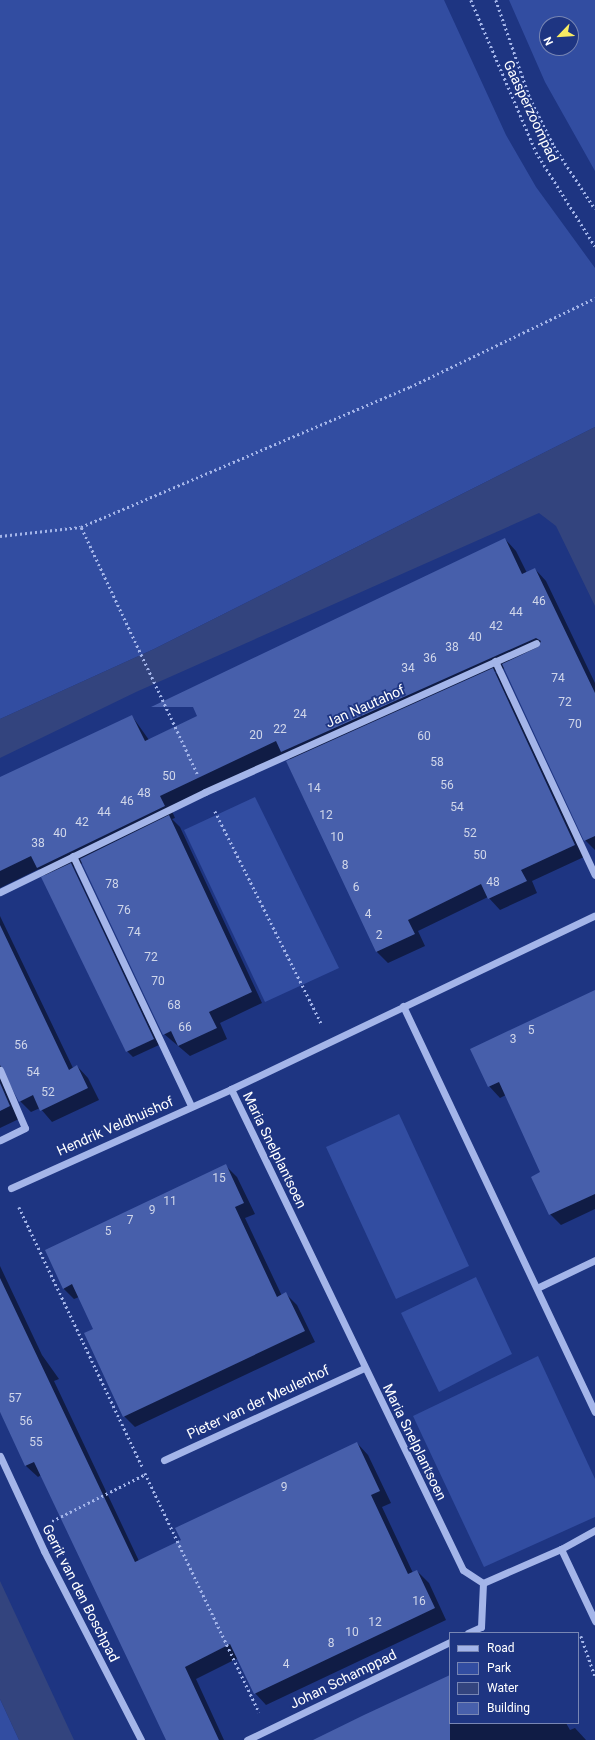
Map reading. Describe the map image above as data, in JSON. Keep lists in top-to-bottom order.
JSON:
{
  "streets": {
    "street": [
      "Jan Nautahof",
      "Hendrik Veldhuishof",
      "Maria Snelplantsoen",
      "Pieter van der Meulenhof",
      "Gerrit van den Boschpad",
      "Johan Schamppad"
    ],
    "path": ["Gaasperzoompad"]
  },
  "crossings": [
    ["Hendrik Veldhuishof", "Maria Snelplantsoen"],
    ["Maria Snelplantsoen", "Pieter van der Meulenhof"]
  ],
  "house_numbers": [
    "46",
    "44",
    "42",
    "40",
    "38",
    "36",
    "34",
    "74",
    "72",
    "24",
    "70",
    "22",
    "20",
    "60",
    "58",
    "50",
    "56",
    "14",
    "48",
    "46",
    "54",
    "44",
    "12",
    "42",
    "40",
    "52",
    "10",
    "38",
    "50",
    "8",
    "48",
    "78",
    "6",
    "76",
    "4",
    "74",
    "2",
    "72",
    "70",
    "68",
    "66",
    "5",
    "3",
    "56",
    "54",
    "52",
    "15",
    "11",
    "9",
    "7",
    "5",
    "57",
    "56",
    "55",
    "9",
    "16",
    "12",
    "10",
    "8",
    "4"
  ],
  "legend": [
    "Road",
    "Park",
    "Water",
    "Building"
  ],
  "north": "bottom left"
}
